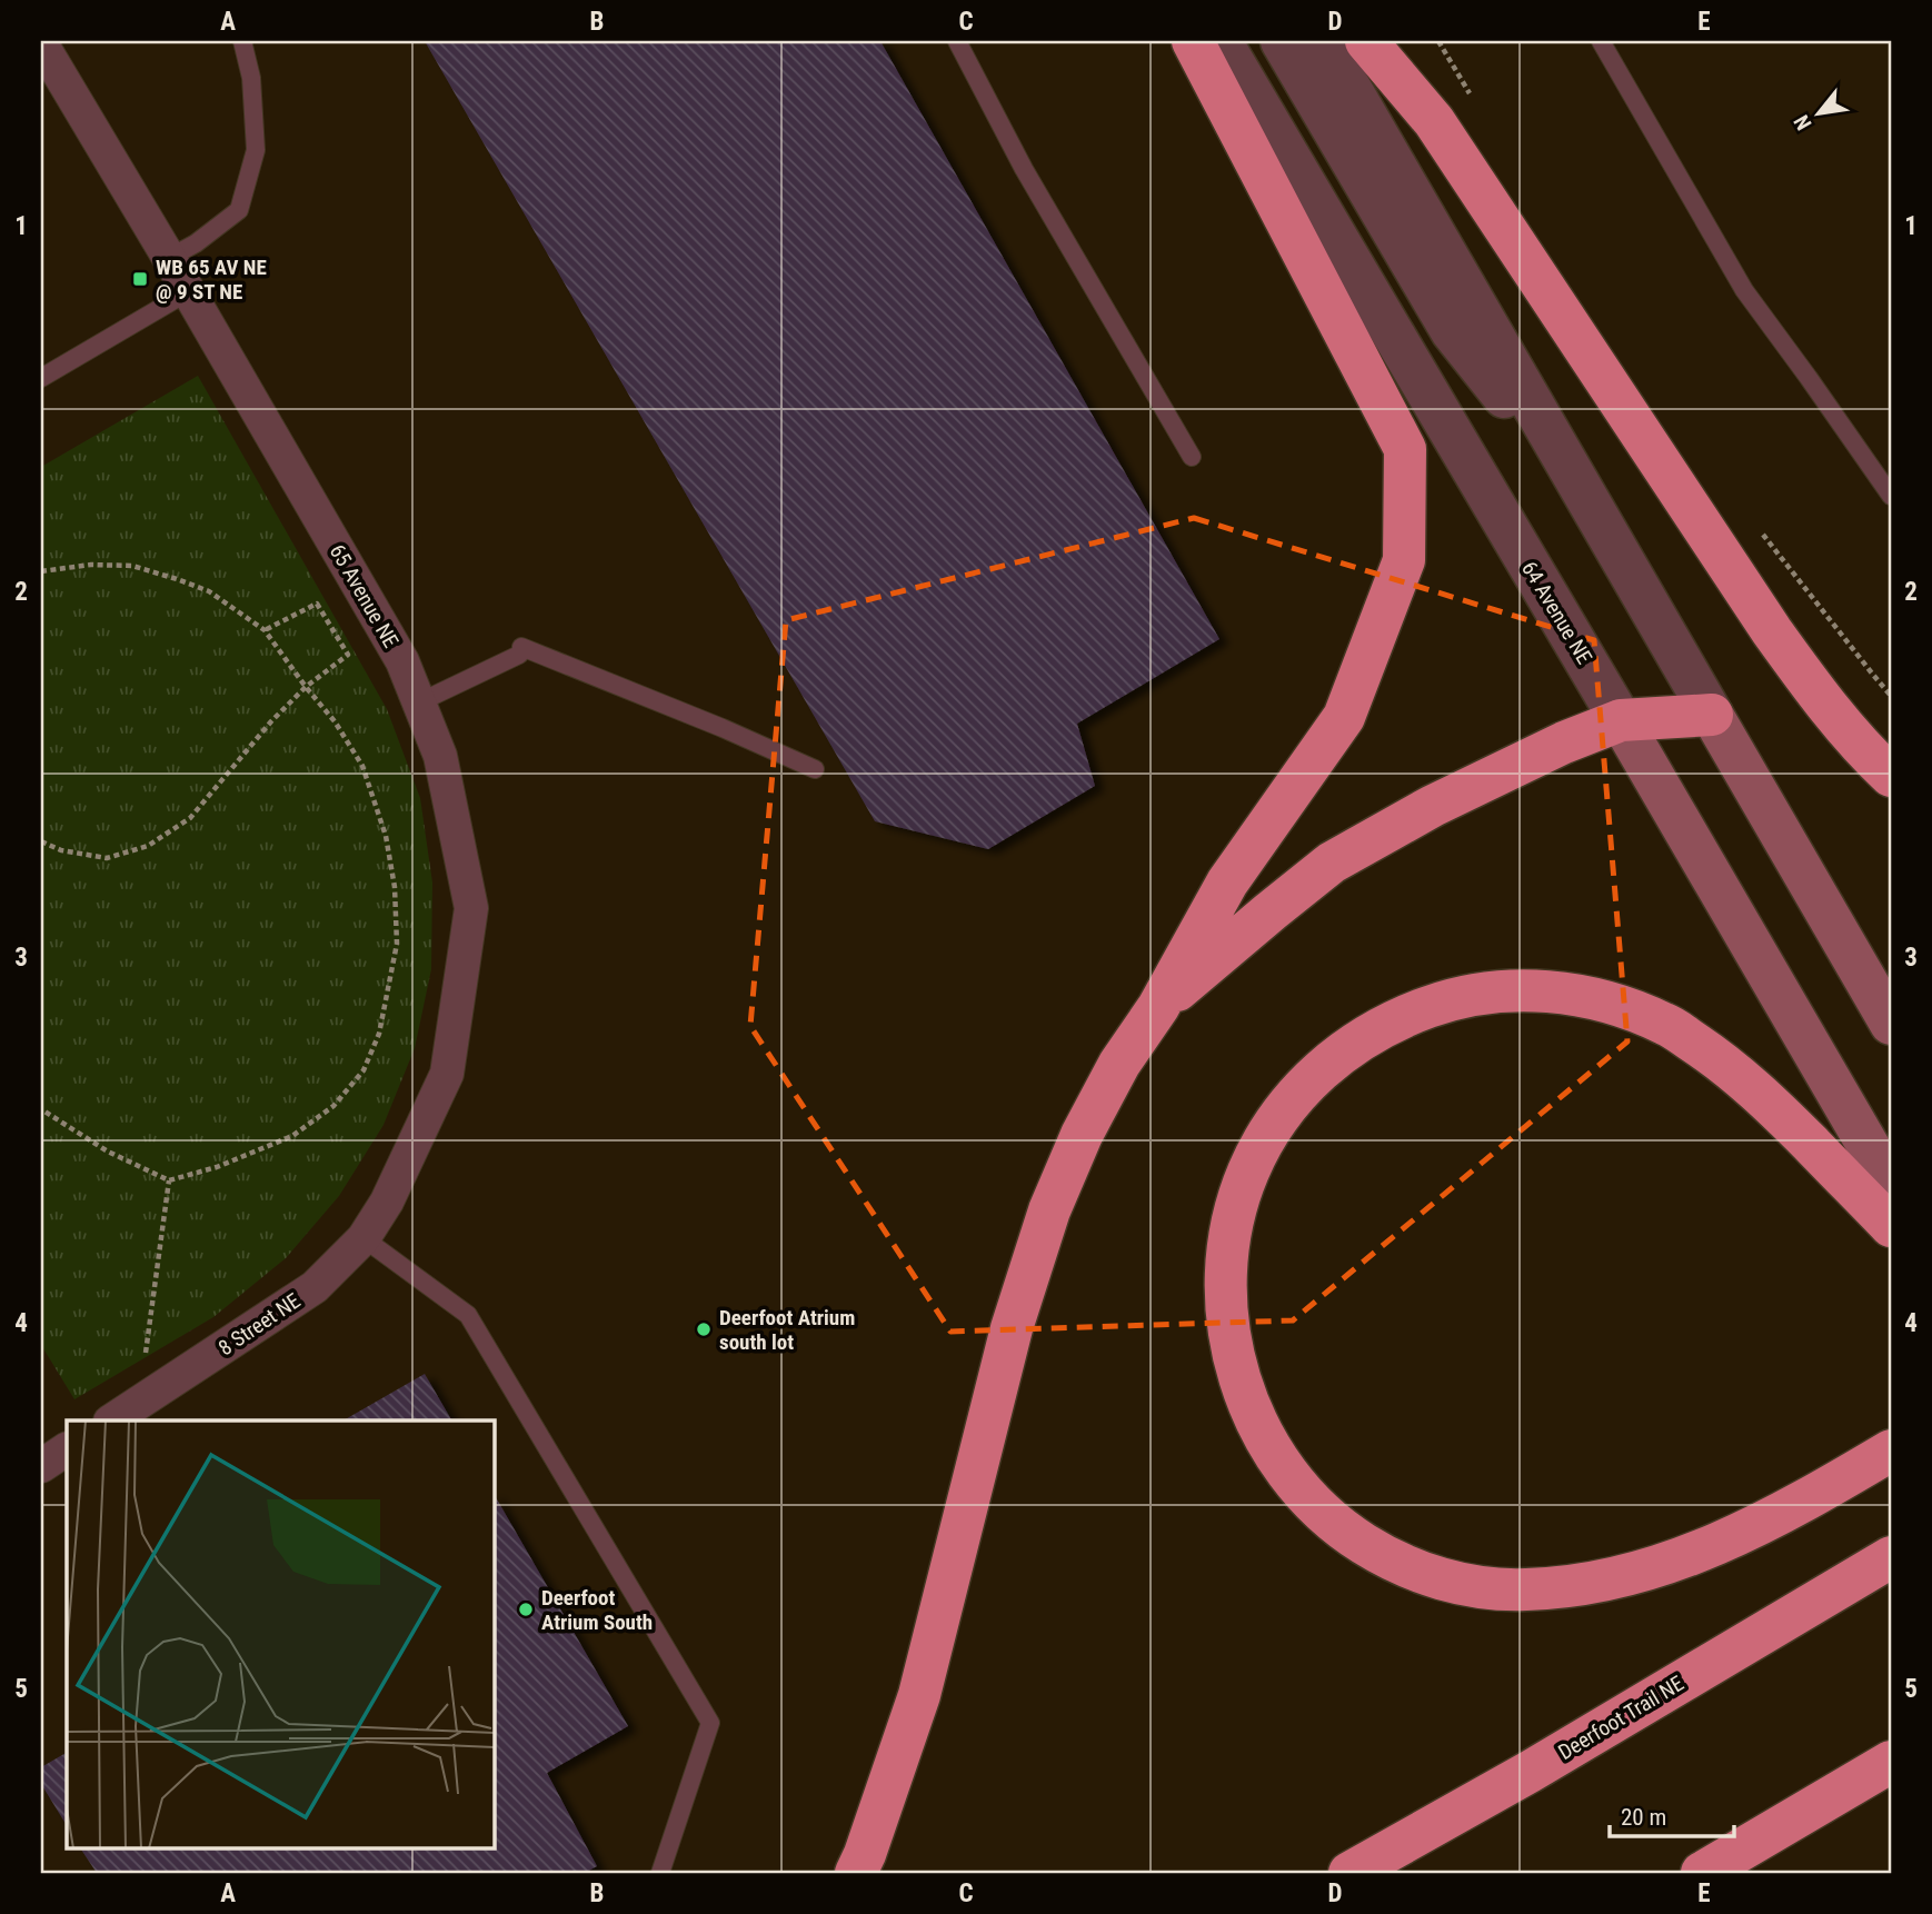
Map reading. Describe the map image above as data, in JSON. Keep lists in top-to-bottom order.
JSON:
{
  "streets": {
    "highway": ["Deerfoot Trail NE"],
    "main road": ["64 Avenue NE"],
    "street": ["65 Avenue NE", "8 Street NE"]
  },
  "crossings": [
    ["65 Avenue NE", "8 Street NE"]
  ],
  "places": {
    "transit": ["WB 65 AV NE @ 9 ST NE"],
    "other": ["Deerfoot Atrium south lot", "Deerfoot Atrium South"]
  },
  "scale_bar": "20 m",
  "north": "bottom left",
  "grid": {
    "columns": [
      "A",
      "B",
      "C",
      "D",
      "E"
    ],
    "rows": [
      "1",
      "2",
      "3",
      "4",
      "5"
    ]
  }
}
